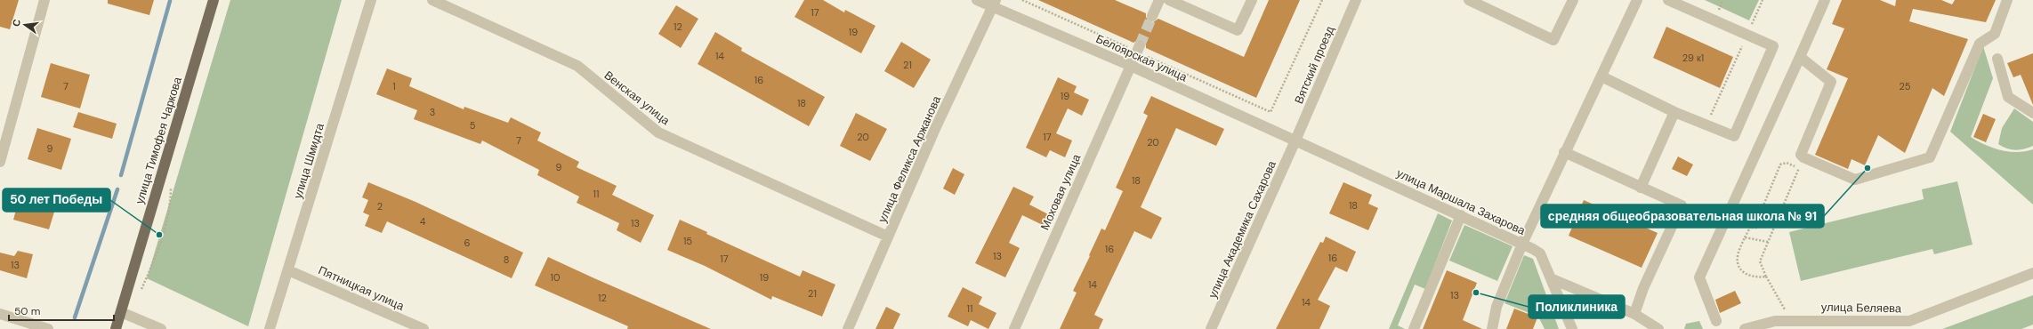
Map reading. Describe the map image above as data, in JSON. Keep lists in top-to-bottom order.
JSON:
{
  "streets": {
    "main road": ["улица Тимофея Чаркова"],
    "street": [
      "Белоярская улица",
      "Вятский проезд",
      "Венская улица",
      "улица Феликса Аржанова",
      "улица Шмидта",
      "Моховая улица",
      "улица Маршала Захарова",
      "улица Академика Сахарова",
      "Пятницкая улица",
      "улица Беляева"
    ]
  },
  "crossings": [
    ["Белоярская улица", "Вятский проезд"],
    ["Белоярская улица", "улица Феликса Аржанова"],
    ["Белоярская улица", "Моховая улица"],
    ["Белоярская улица", "улица Маршала Захарова"],
    ["Белоярская улица", "улица Академика Сахарова"],
    ["Вятский проезд", "улица Маршала Захарова"],
    ["Вятский проезд", "улица Академика Сахарова"],
    ["Венская улица", "улица Феликса Аржанова"],
    ["улица Шмидта", "Пятницкая улица"],
    ["улица Маршала Захарова", "улица Академика Сахарова"]
  ],
  "places": ["средняя общеобразовательная школа № 91", "50 лет Победы", "Поликлиника"],
  "house_numbers": [
    "17",
    "12",
    "19",
    "14",
    "29 к1",
    "21",
    "16",
    "7",
    "1",
    "25",
    "19",
    "18",
    "3",
    "5",
    "20",
    "17",
    "7",
    "20",
    "9",
    "9",
    "18",
    "11",
    "18",
    "2",
    "4",
    "13",
    "15",
    "6",
    "16",
    "13",
    "16",
    "17",
    "8",
    "13",
    "10",
    "19",
    "14",
    "21",
    "13",
    "12",
    "14",
    "11"
  ],
  "scale_bar": "50 m",
  "north": "left"
}
